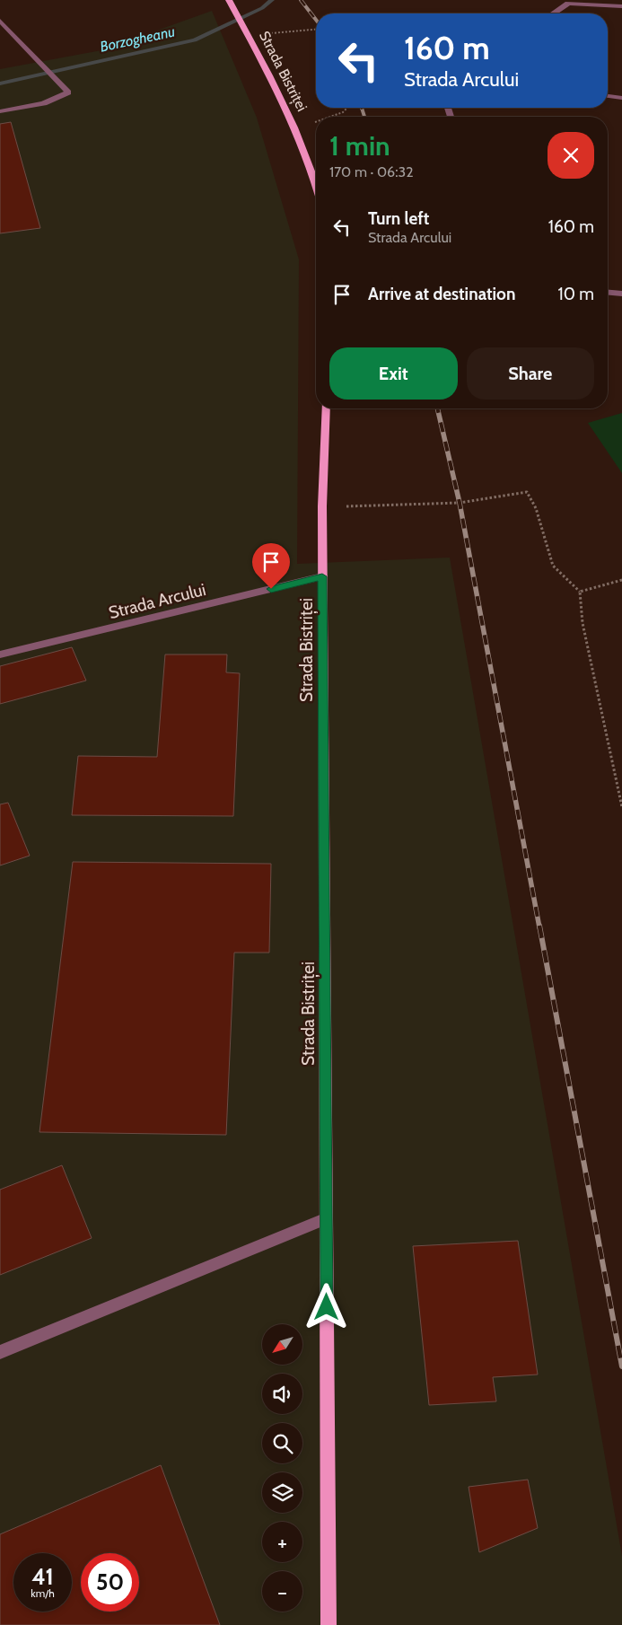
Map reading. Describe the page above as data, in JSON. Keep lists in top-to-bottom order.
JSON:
{
  "streets": {
    "main road": ["Strada Bistriței"],
    "street": ["Strada Arcului"]
  },
  "crossings": [
    ["Strada Bistriței", "Strada Arcului"]
  ],
  "water": ["Borzogheanu"],
  "north": "bottom left",
  "page": {
    "turn": ["160 m", "Strada Arcului"],
    "heading": ["1 min", "170 m · 06:32"],
    "list": [
      {
        "name": "Turn left",
        "note": "Strada Arcului",
        "value": "160 m"
      },
      {
        "name": "Arrive at destination",
        "value": "10 m"
      }
    ],
    "buttons": ["Exit", "Share"],
    "map_buttons": ["+", "−"],
    "speed": "41 km/h",
    "limit": "50"
  }
}
